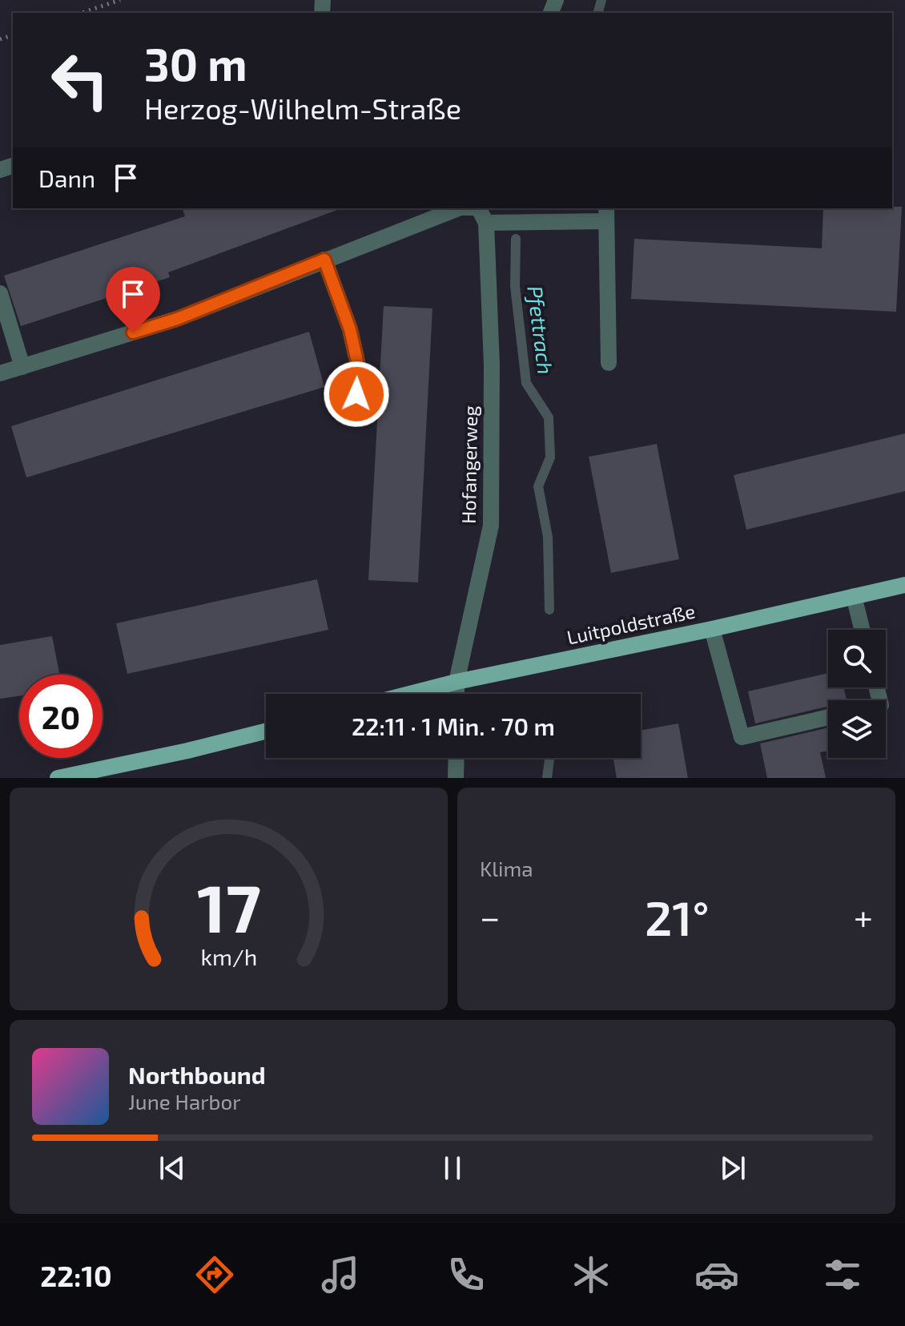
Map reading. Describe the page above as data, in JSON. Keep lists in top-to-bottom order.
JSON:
{
  "streets": {
    "main road": ["Luitpoldstraße"],
    "street": ["Hofangerweg"]
  },
  "crossings": [
    ["Hofangerweg", "Luitpoldstraße"]
  ],
  "water": ["Pfettrach"],
  "page": {
    "turn": ["30 m", "Herzog-Wilhelm-Straße"],
    "then": "Dann",
    "limit": "20",
    "trip": "22:11 · 1 Min. · 70 m",
    "tile": "Klima",
    "heat": ["−", "21°", "+"],
    "song": ["Northbound", "June Harbor"],
    "tabs": "22:10",
    "gauge": ["17", "km/h"]
  }
}
